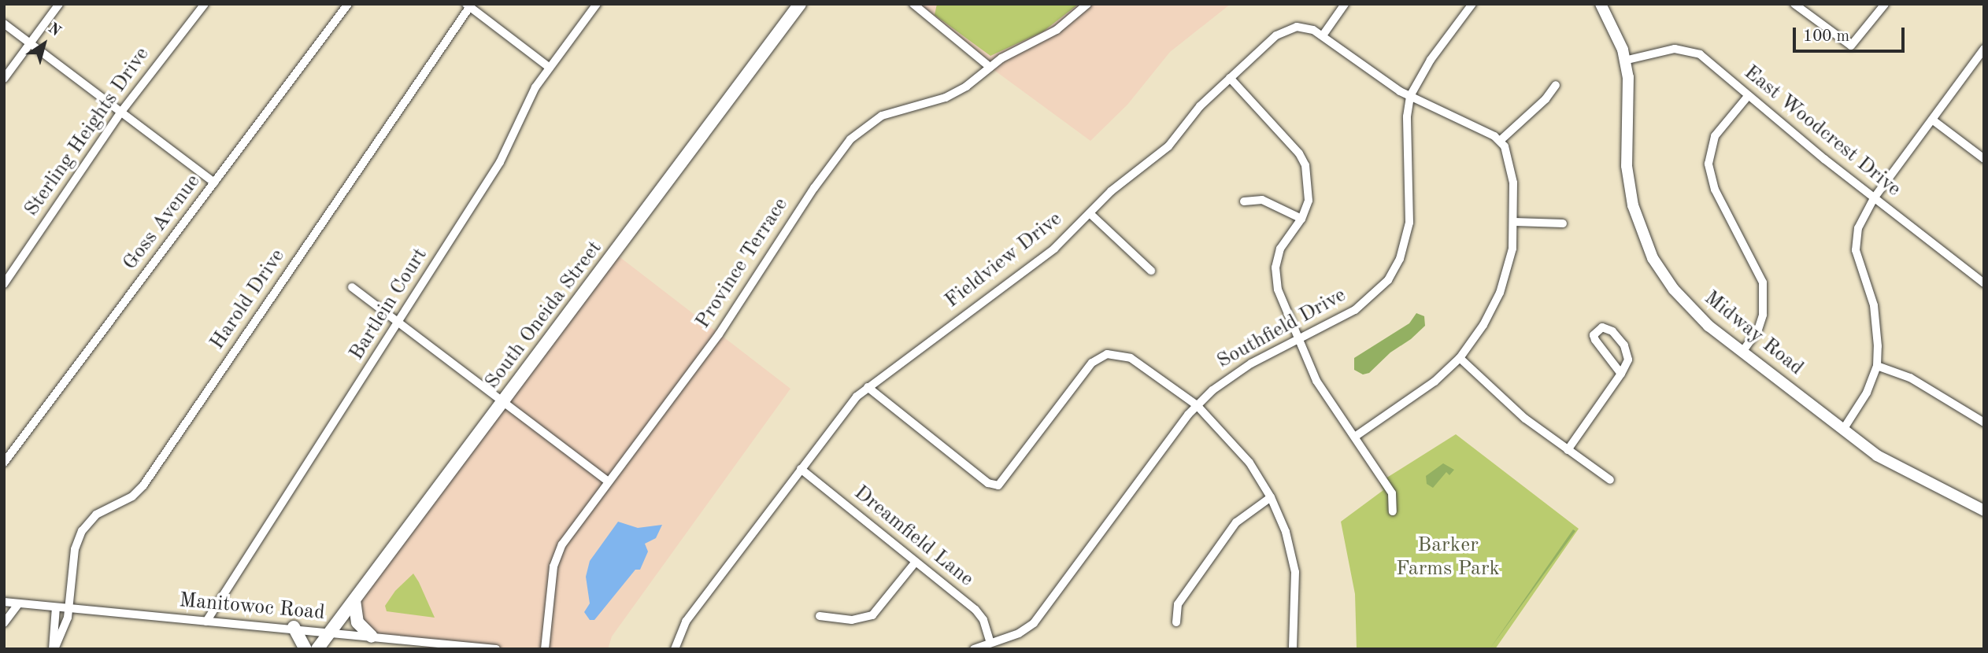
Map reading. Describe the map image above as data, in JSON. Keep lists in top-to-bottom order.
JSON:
{
  "streets": {
    "highway": ["South Oneida Street"],
    "main road": ["Midway Road"],
    "street": [
      "East Woodcrest Drive",
      "Sterling Heights Drive",
      "Goss Avenue",
      "Fieldview Drive",
      "Province Terrace",
      "Harold Drive",
      "Bartlein Court",
      "Southfield Drive",
      "Dreamfield Lane",
      "Manitowoc Road"
    ]
  },
  "crossings": [
    ["East Woodcrest Drive", "Midway Road"],
    ["Fieldview Drive", "Southfield Drive"],
    ["Fieldview Drive", "Dreamfield Lane"],
    ["Harold Drive", "Manitowoc Road"],
    ["Bartlein Court", "Manitowoc Road"],
    ["South Oneida Street", "Manitowoc Road"],
    ["Southfield Drive", "Dreamfield Lane"]
  ],
  "parks": ["Barker Farms Park"],
  "scale_bar": "100 m",
  "north": "top right"
}
